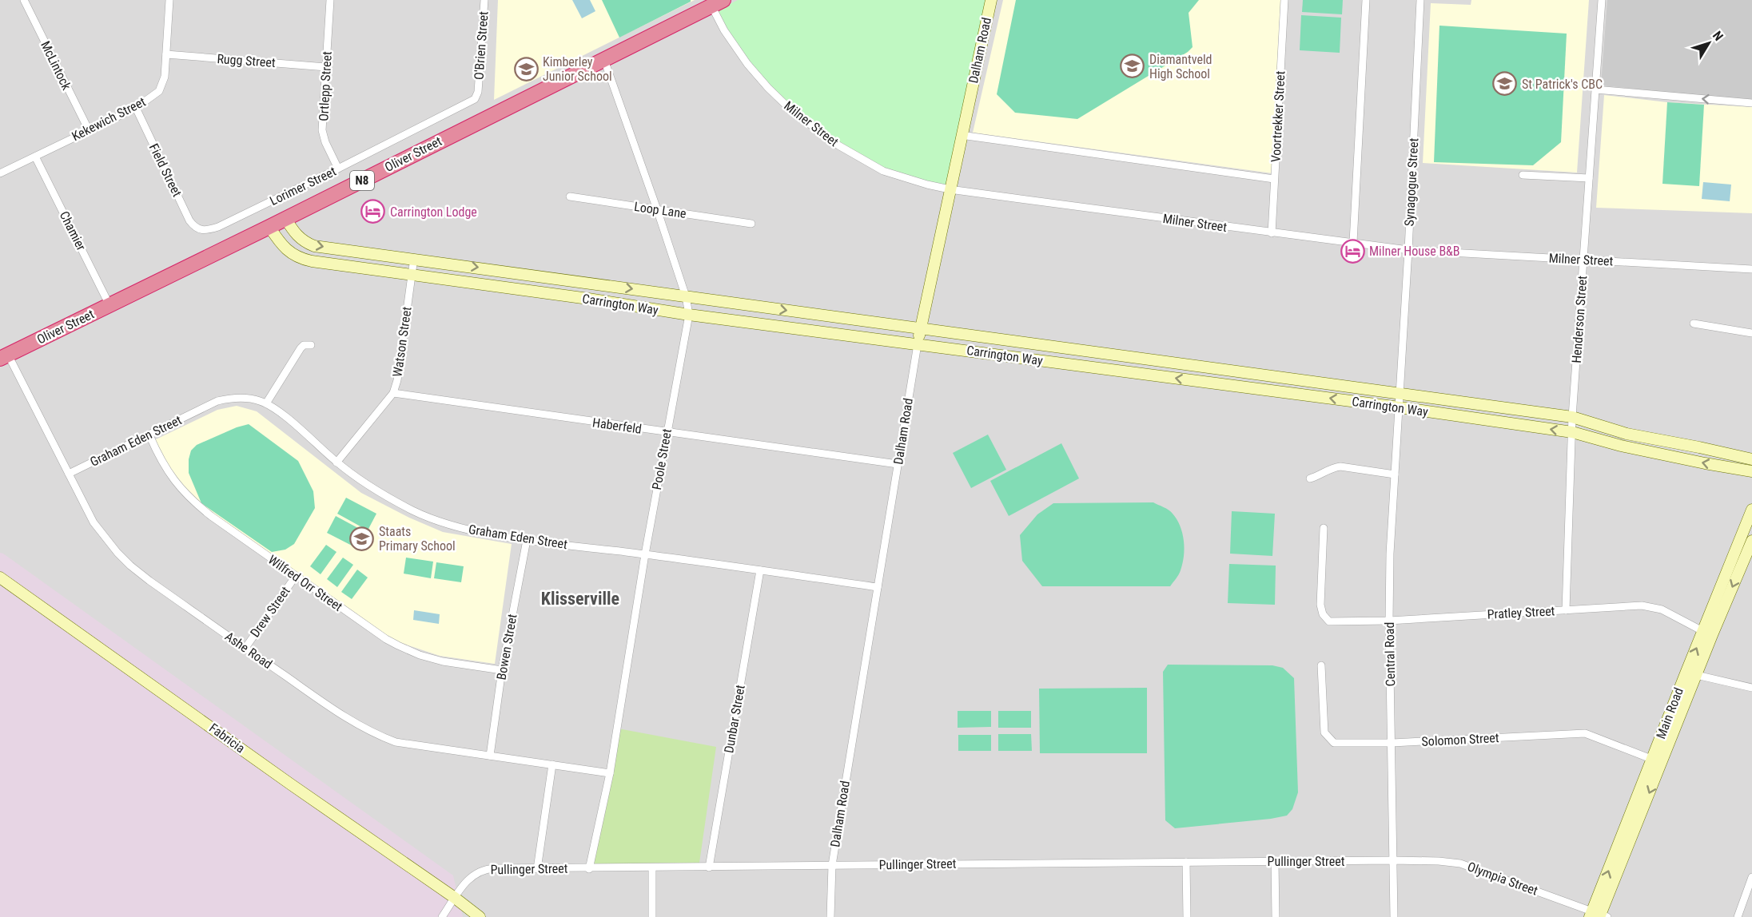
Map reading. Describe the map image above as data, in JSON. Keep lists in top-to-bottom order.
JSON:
{
  "streets": {
    "highway": ["Oliver Street", "N8"],
    "street": [
      "O'Brien Street",
      "Dalham Road",
      "Rugg Street",
      "McLintock",
      "Ortlepp Street",
      "Voortrekker Street",
      "Kekewich Street",
      "Milner Street",
      "Field Street",
      "Synagogue Street",
      "Lorimer Street",
      "Loop Lane",
      "Chamier",
      "Carrington Way",
      "Henderson Street",
      "Watson Street",
      "Haberfeld",
      "Graham Eden Street",
      "Poole Street",
      "Wilfred Orr Street",
      "Drew Street",
      "Pratley Street",
      "Bowen Street",
      "Ashe Road",
      "Central Road",
      "Main Road",
      "Dunbar Street",
      "Fabricia",
      "Solomon Street",
      "Pullinger Street",
      "Olympia Street"
    ]
  },
  "crossings": [
    ["O'Brien Street", "Lorimer Street"],
    ["Dalham Road", "Milner Street"],
    ["Dalham Road", "Carrington Way"],
    ["Dalham Road", "Haberfeld"],
    ["Dalham Road", "Graham Eden Street"],
    ["Dalham Road", "Pullinger Street"],
    ["Rugg Street", "Ortlepp Street"],
    ["Rugg Street", "Kekewich Street"],
    ["McLintock", "Kekewich Street"],
    ["Ortlepp Street", "Lorimer Street"],
    ["Voortrekker Street", "Milner Street"],
    ["Kekewich Street", "Field Street"],
    ["Kekewich Street", "Chamier"],
    ["Milner Street", "Oliver Street"],
    ["Milner Street", "Synagogue Street"],
    ["Milner Street", "Henderson Street"],
    ["Oliver Street", "Chamier"],
    ["Oliver Street", "Carrington Way"],
    ["Oliver Street", "Poole Street"],
    ["Oliver Street", "Ashe Road"],
    ["Field Street", "Lorimer Street"],
    ["Synagogue Street", "Carrington Way"],
    ["Synagogue Street", "Central Road"],
    ["Loop Lane", "Poole Street"],
    ["Carrington Way", "Henderson Street"],
    ["Carrington Way", "Watson Street"],
    ["Carrington Way", "Poole Street"],
    ["Carrington Way", "Central Road"],
    ["Henderson Street", "Pratley Street"],
    ["Watson Street", "Haberfeld"],
    ["Watson Street", "Graham Eden Street"],
    ["Haberfeld", "Poole Street"],
    ["Graham Eden Street", "Poole Street"],
    ["Graham Eden Street", "Wilfred Orr Street"],
    ["Graham Eden Street", "Bowen Street"],
    ["Graham Eden Street", "Ashe Road"],
    ["Graham Eden Street", "Dunbar Street"],
    ["Poole Street", "Ashe Road"],
    ["Poole Street", "Pullinger Street"],
    ["Wilfred Orr Street", "Drew Street"],
    ["Wilfred Orr Street", "Bowen Street"],
    ["Drew Street", "Ashe Road"],
    ["Pratley Street", "Central Road"],
    ["Pratley Street", "Main Road"],
    ["Bowen Street", "Ashe Road"],
    ["Central Road", "Solomon Street"],
    ["Central Road", "Pullinger Street"],
    ["Central Road", "Olympia Street"],
    ["Main Road", "Solomon Street"],
    ["Main Road", "Olympia Street"],
    ["Dunbar Street", "Pullinger Street"],
    ["Fabricia", "Pullinger Street"],
    ["Pullinger Street", "Olympia Street"]
  ],
  "districts": ["Klisserville"],
  "places": {
    "school or university": [
      "Diamantveld High School",
      "Kimberley Junior School",
      "St Patrick's CBC",
      "Staats Primary School"
    ],
    "hotel": ["Carrington Lodge", "Milner House B&B"]
  },
  "north": "top right"
}
